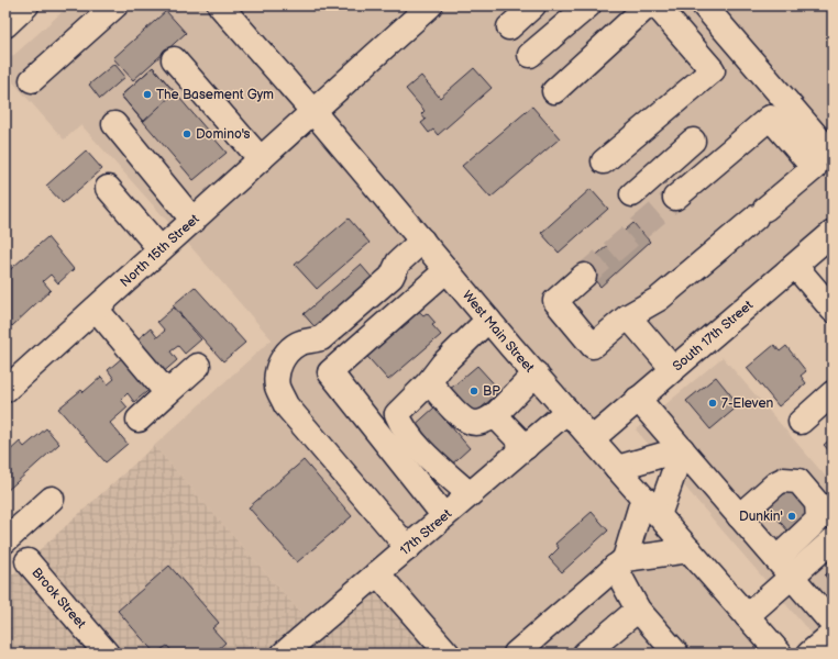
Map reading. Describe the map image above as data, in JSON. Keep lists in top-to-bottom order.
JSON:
{
  "streets": {
    "street": [
      "North 15th Street",
      "West Main Street",
      "South 17th Street",
      "17th Street",
      "Brook Street"
    ]
  },
  "crossings": [
    ["North 15th Street", "West Main Street"],
    ["West Main Street", "South 17th Street"],
    ["West Main Street", "17th Street"]
  ],
  "places": [
    "The Basement Gym",
    "Domino's",
    "BP",
    "7-Eleven",
    "Dunkin'"
  ]
}
